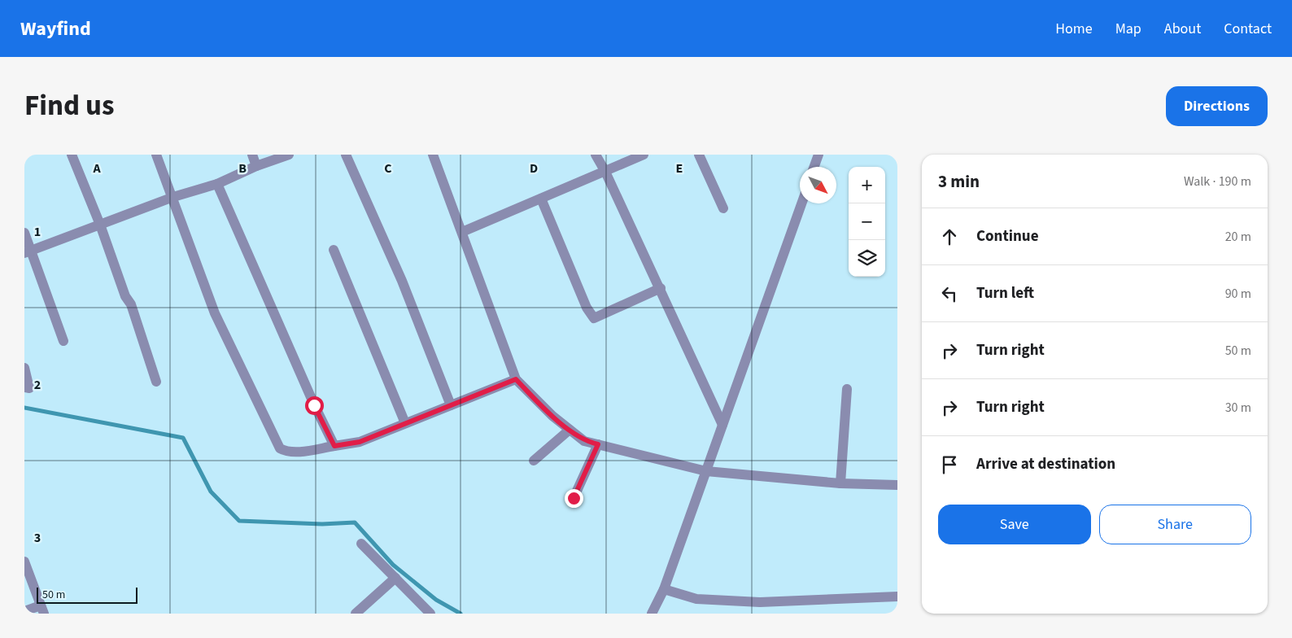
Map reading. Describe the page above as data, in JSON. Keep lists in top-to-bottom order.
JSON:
{
  "scale_bar": "50 m",
  "north": "bottom right",
  "page": {
    "header": "Wayfind",
    "nav": [
      "Home",
      "Map",
      "About",
      "Contact"
    ],
    "title": "Find us",
    "buttons": [
      "Directions",
      ["Save", "Share"]
    ],
    "heading": ["3 min", "Walk · 190 m"],
    "map_buttons": ["+", "−"],
    "list": [
      ["Continue", "20 m"],
      ["Turn left", "90 m"],
      ["Turn right", "50 m"],
      ["Turn right", "30 m"],
      "Arrive at destination"
    ],
    "scale": "50 m"
  },
  "grid": {
    "columns": [
      "A",
      "B",
      "C",
      "D",
      "E"
    ],
    "rows": ["1", "2", "3"]
  }
}
